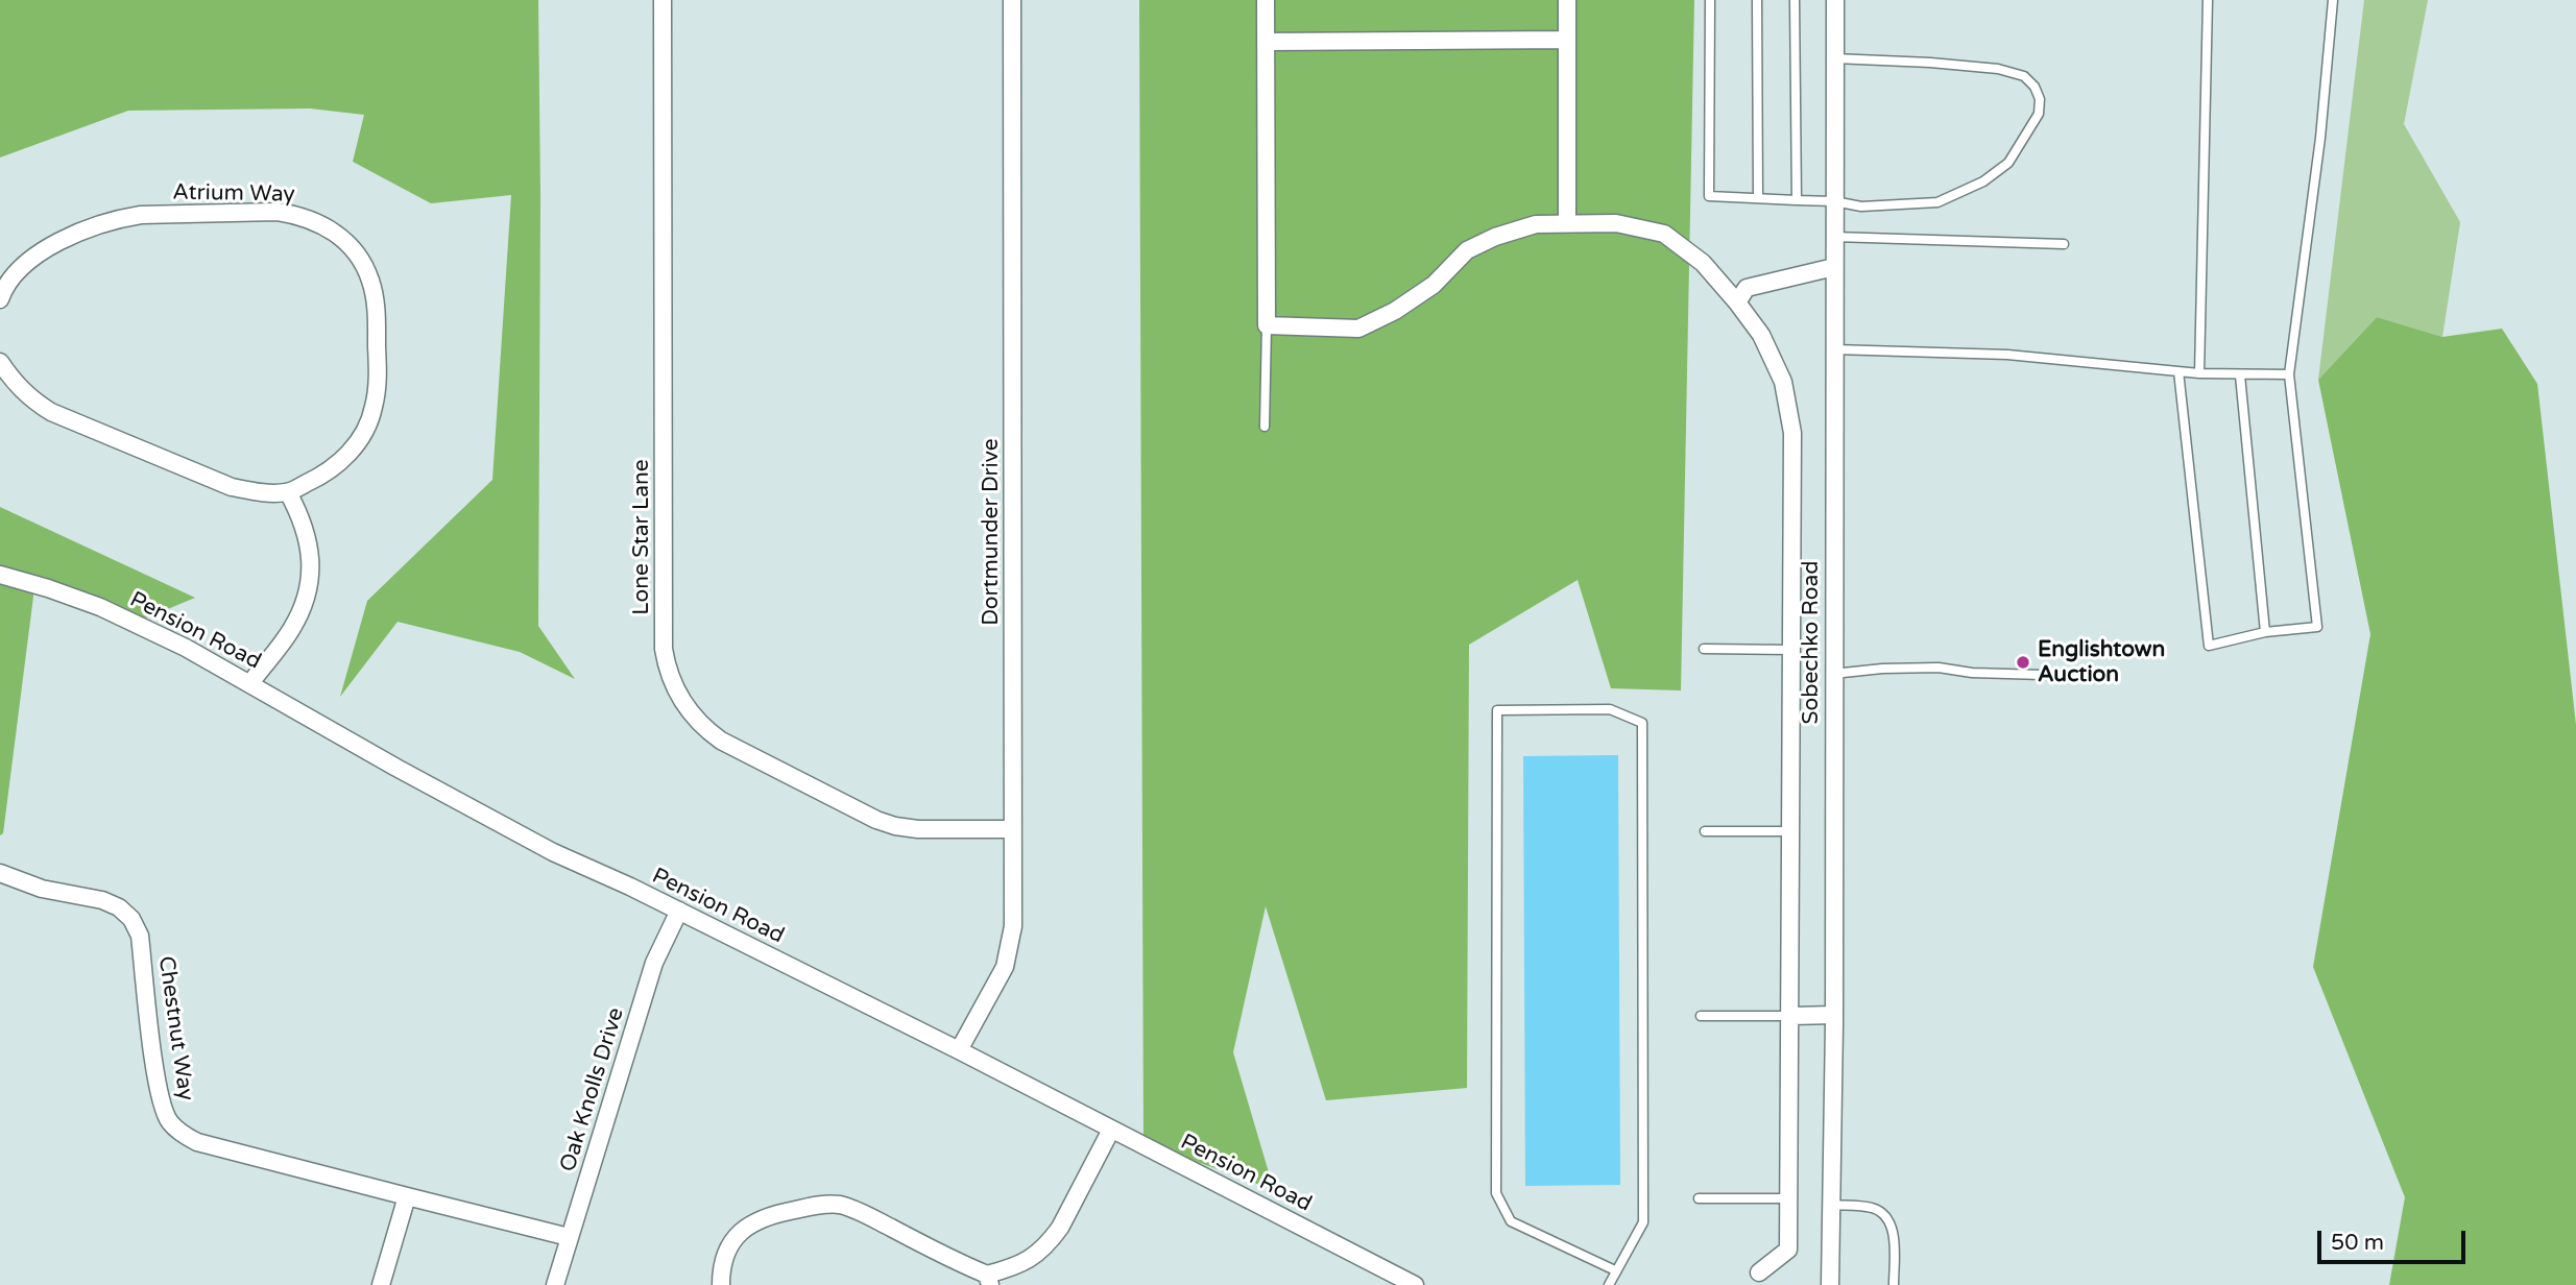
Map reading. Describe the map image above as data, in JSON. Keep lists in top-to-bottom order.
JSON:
{
  "streets": {
    "street": [
      "Atrium Way",
      "Dortmunder Drive",
      "Lone Star Lane",
      "Pension Road",
      "Sobechko Road",
      "Chestnut Way",
      "Oak Knolls Drive"
    ]
  },
  "crossings": [
    ["Dortmunder Drive", "Lone Star Lane"],
    ["Dortmunder Drive", "Pension Road"],
    ["Pension Road", "Oak Knolls Drive"],
    ["Chestnut Way", "Oak Knolls Drive"]
  ],
  "places": ["Englishtown Auction"],
  "scale_bar": "50 m"
}
